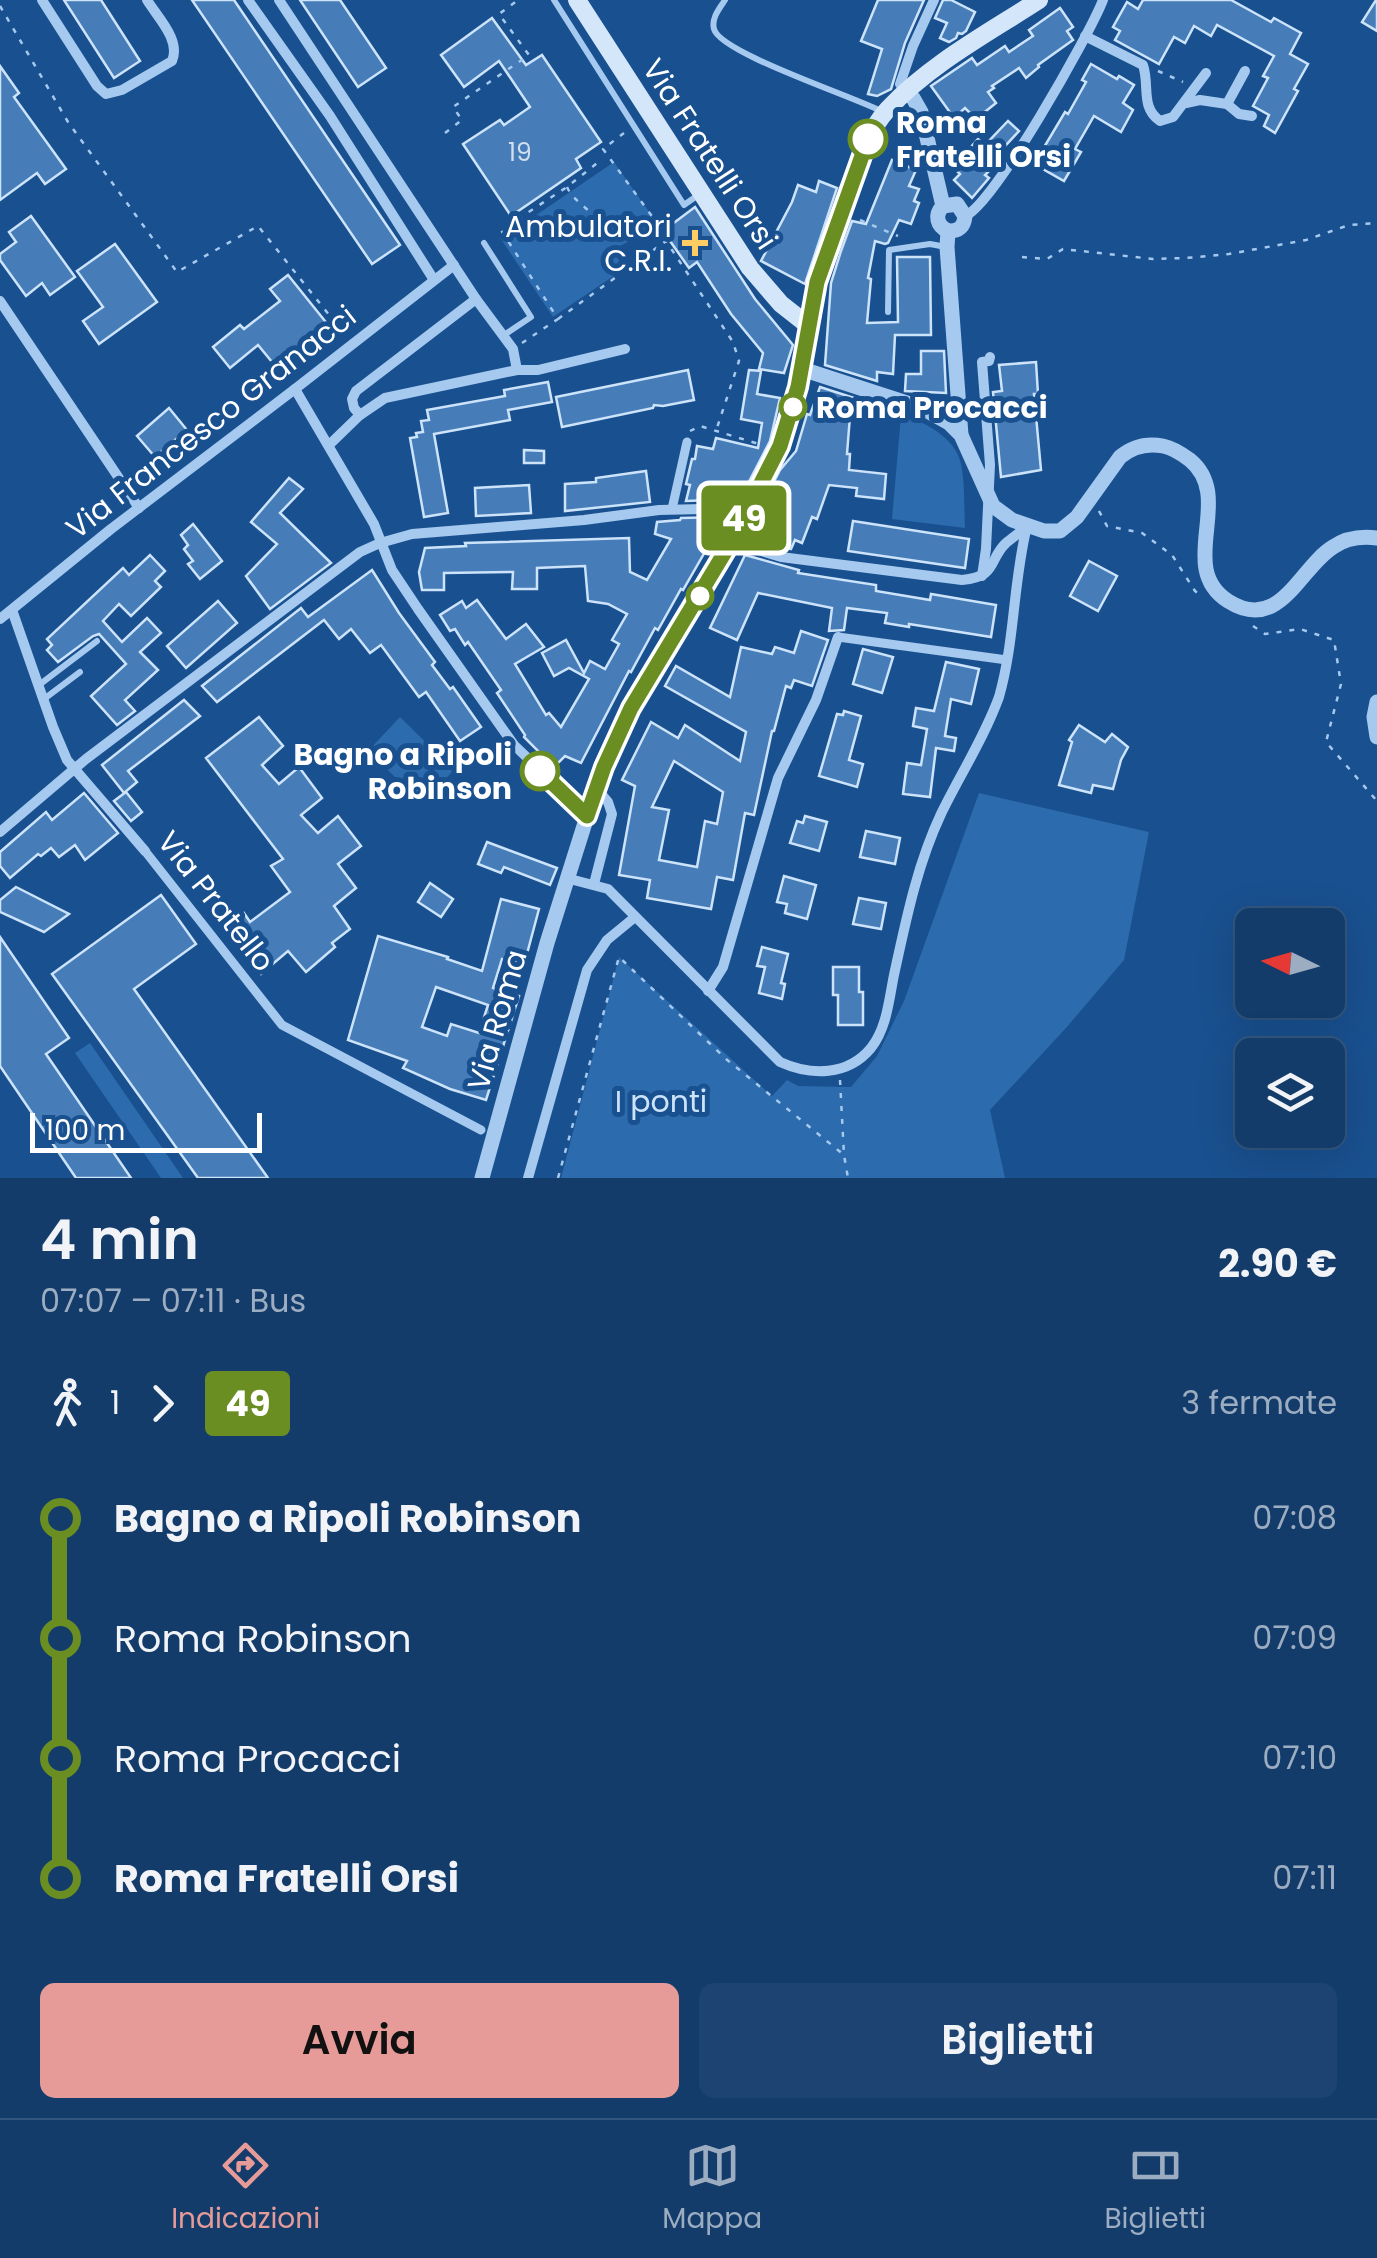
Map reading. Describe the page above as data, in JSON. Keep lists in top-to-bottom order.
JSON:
{
  "streets": {
    "main road": ["Via Fratelli Orsi", "Via Roma"],
    "street": ["Via Francesco Granacci", "Via Pratello"]
  },
  "crossings": [
    ["Via Fratelli Orsi", "Via Roma"],
    ["Via Francesco Granacci", "Via Pratello"]
  ],
  "parks": ["I ponti"],
  "places": {
    "other": ["Roma Fratelli Orsi", "Roma Procacci", "Bagno a Ripoli Robinson"],
    "health": ["Ambulatori C.R.I."]
  },
  "lines": ["bus line 49"],
  "house_numbers": ["19"],
  "scale_bar": "100 m",
  "north": "left",
  "page": {
    "on_map": "49",
    "scale": "100 m",
    "heading": ["4 min", "07:07 – 07:11 · Bus", "2.90 €"],
    "legs": ["1", "49", "3 fermate"],
    "list": [
      {
        "name": "Bagno a Ripoli Robinson",
        "value": "07:08"
      },
      {
        "name": "Roma Robinson",
        "value": "07:09"
      },
      {
        "name": "Roma Procacci",
        "value": "07:10"
      },
      {
        "name": "Roma Fratelli Orsi",
        "value": "07:11"
      }
    ],
    "buttons": ["Avvia", "Biglietti"],
    "tabs": ["Indicazioni", "Mappa", "Biglietti"]
  }
}
